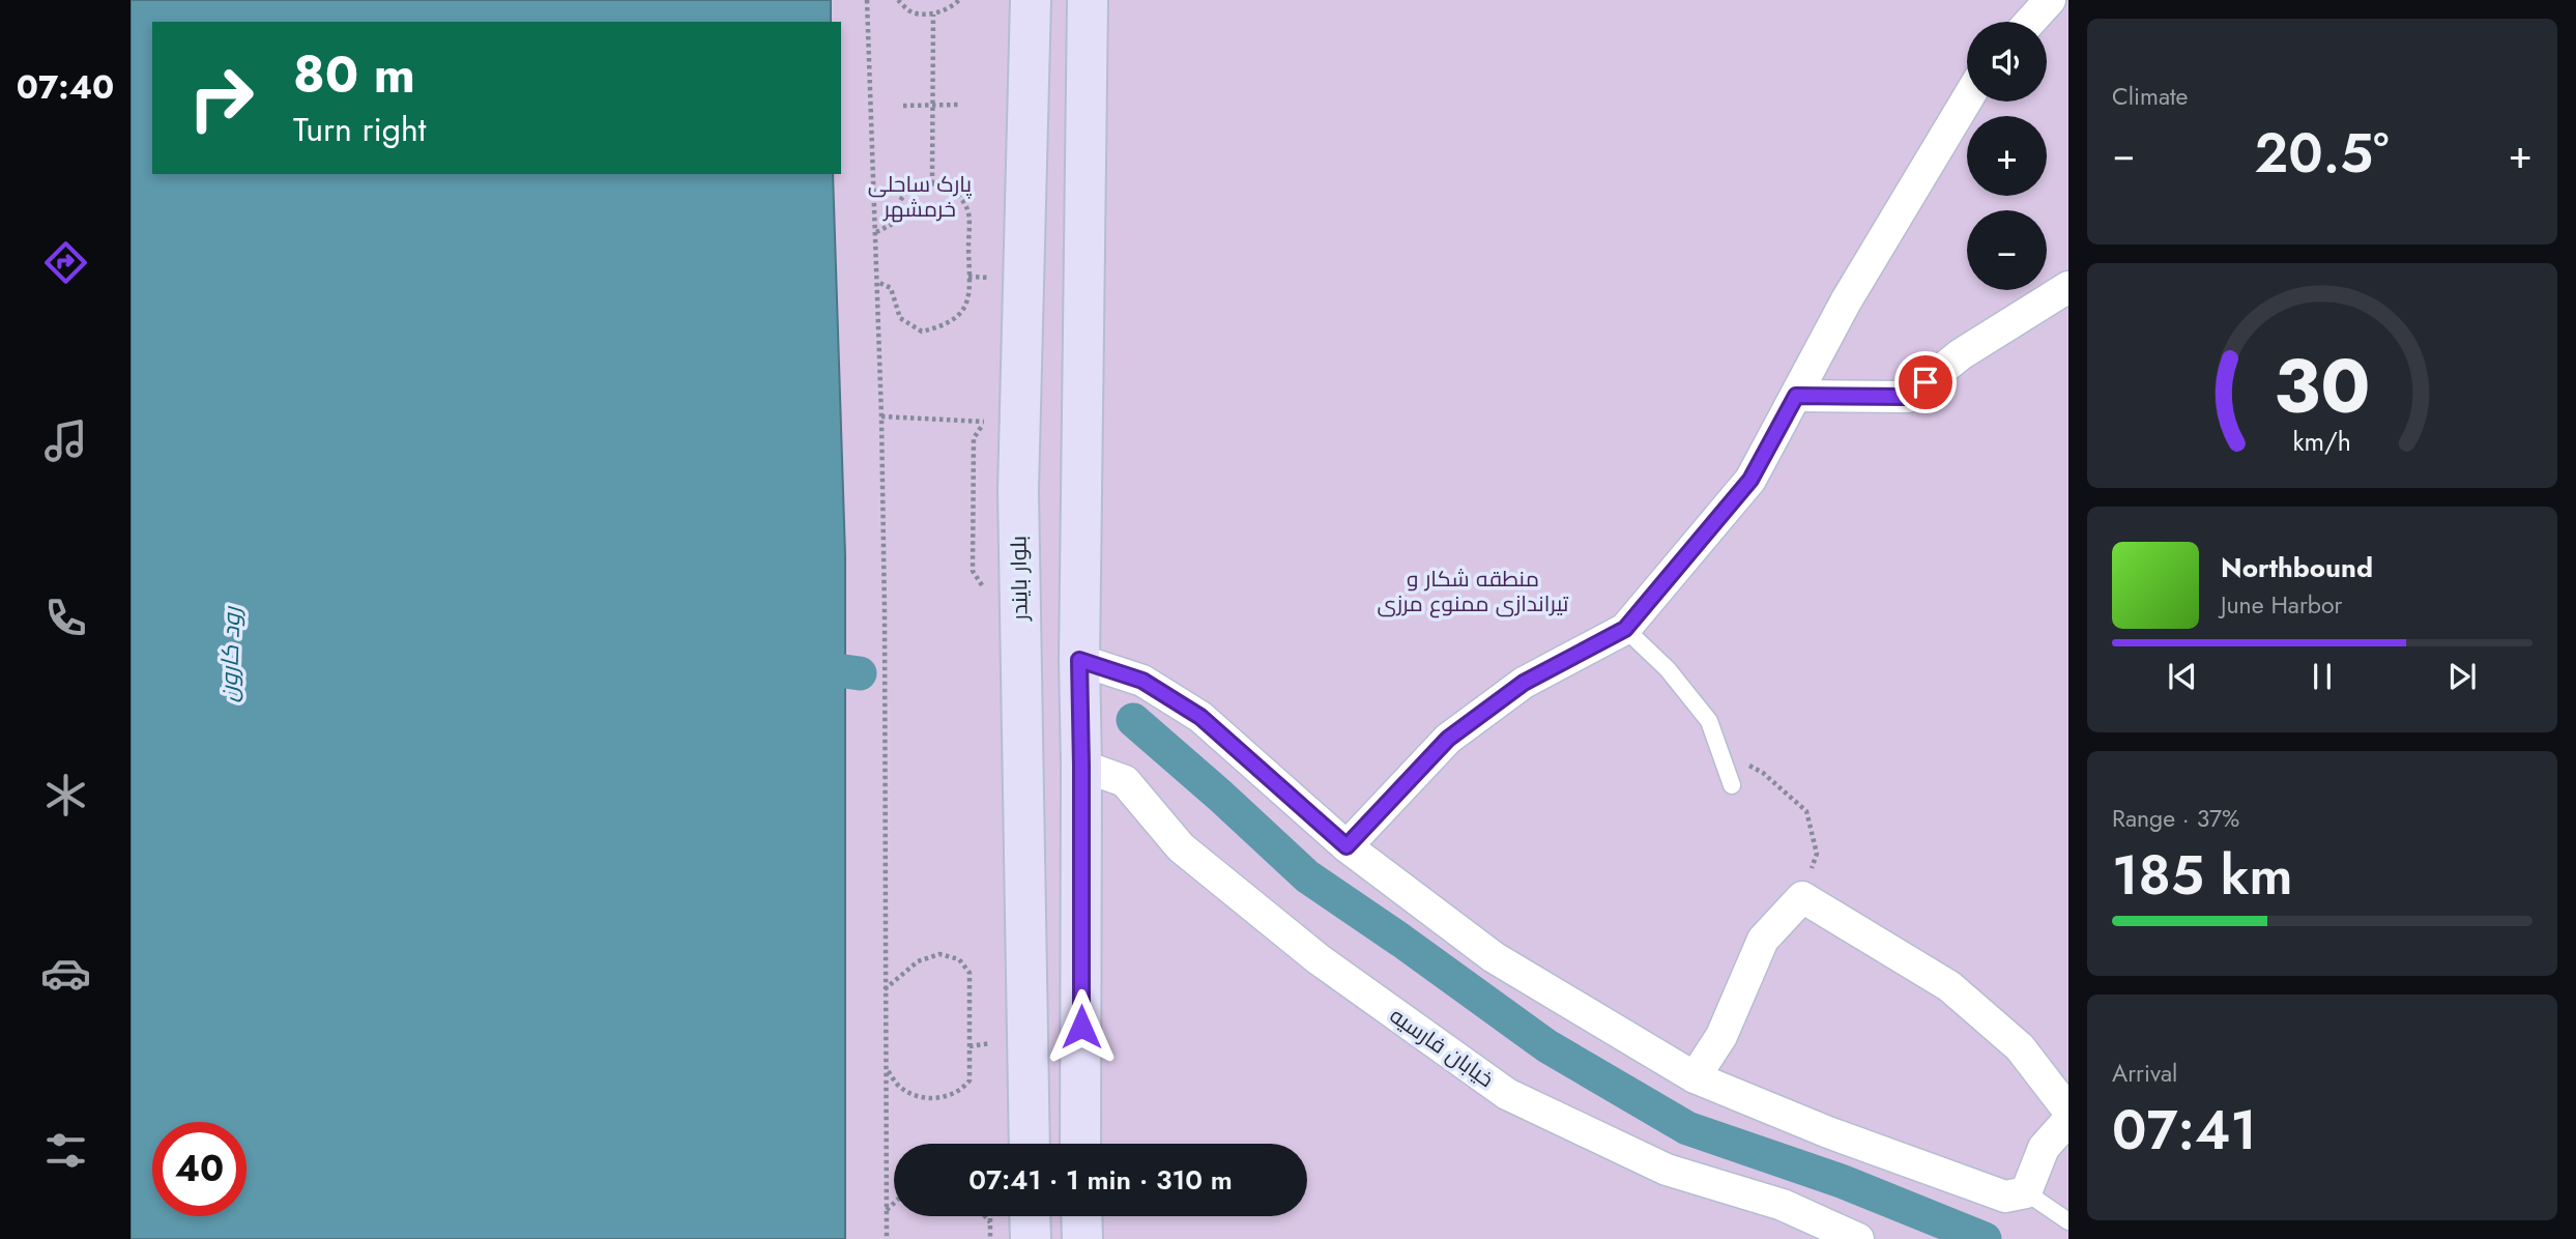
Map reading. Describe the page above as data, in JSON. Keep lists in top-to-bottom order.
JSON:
{
  "streets": {
    "street": ["بلوار بایندر", "خیابان فارسیه"]
  },
  "water": ["رود کارون"],
  "parks": ["پارک ساحلی خرمشهر", "منطقه شکار و تیراندازی ممنوع مرزی"],
  "page": {
    "tabs": "07:40",
    "tile": [
      "Climate",
      ["Range · 37%", "185 km"],
      ["Arrival", "07:41"]
    ],
    "map_buttons": ["+", "−"],
    "turn": ["80 m", "Turn right"],
    "heat": ["−", "20.5°", "+"],
    "song": ["Northbound", "June Harbor"],
    "limit": "40",
    "trip": "07:41 · 1 min · 310 m",
    "gauge": ["30", "km/h"]
  }
}
